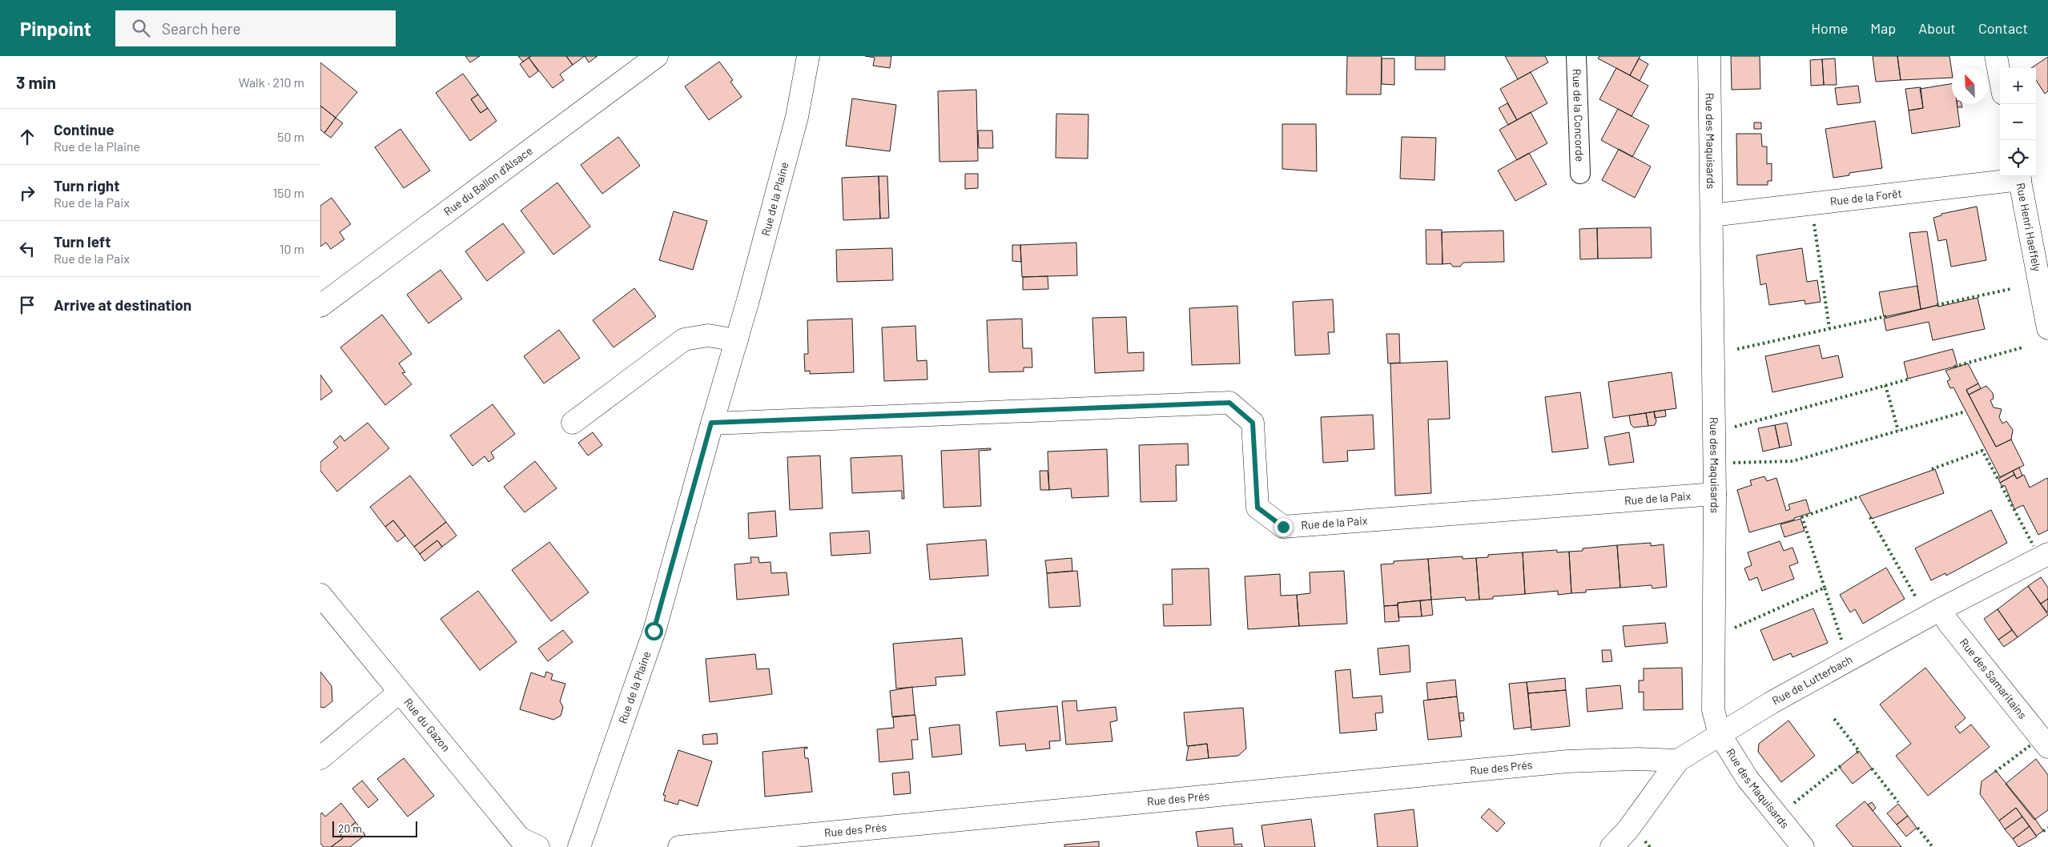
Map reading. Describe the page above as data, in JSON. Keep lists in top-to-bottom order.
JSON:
{
  "streets": {
    "street": [
      "Rue de la Concorde",
      "Rue des Maquisards",
      "Rue du Ballon d'Alsace",
      "Rue de la Forêt",
      "Rue de la Plaine",
      "Rue Henri Haeffely",
      "Rue de la Paix",
      "Rue des Samaritains",
      "Rue de Lutterbach",
      "Rue du Gazon",
      "Rue des Prés"
    ]
  },
  "crossings": [
    ["Rue des Maquisards", "Rue de la Forêt"],
    ["Rue des Maquisards", "Rue de la Paix"],
    ["Rue des Maquisards", "Rue de Lutterbach"],
    ["Rue de la Forêt", "Rue Henri Haeffely"],
    ["Rue de la Plaine", "Rue de la Paix"],
    ["Rue des Samaritains", "Rue de Lutterbach"],
    ["Rue de Lutterbach", "Rue des Prés"]
  ],
  "scale_bar": "20 m",
  "north": "top left",
  "page": {
    "header": "Pinpoint",
    "search": "Search here",
    "nav": [
      "Home",
      "Map",
      "About",
      "Contact"
    ],
    "heading": ["3 min", "Walk · 210 m"],
    "map_buttons": ["+", "−"],
    "list": [
      ["Continue", "Rue de la Plaine", "50 m"],
      ["Turn right", "Rue de la Paix", "150 m"],
      ["Turn left", "Rue de la Paix", "10 m"],
      "Arrive at destination"
    ],
    "scale": "20 m"
  }
}
